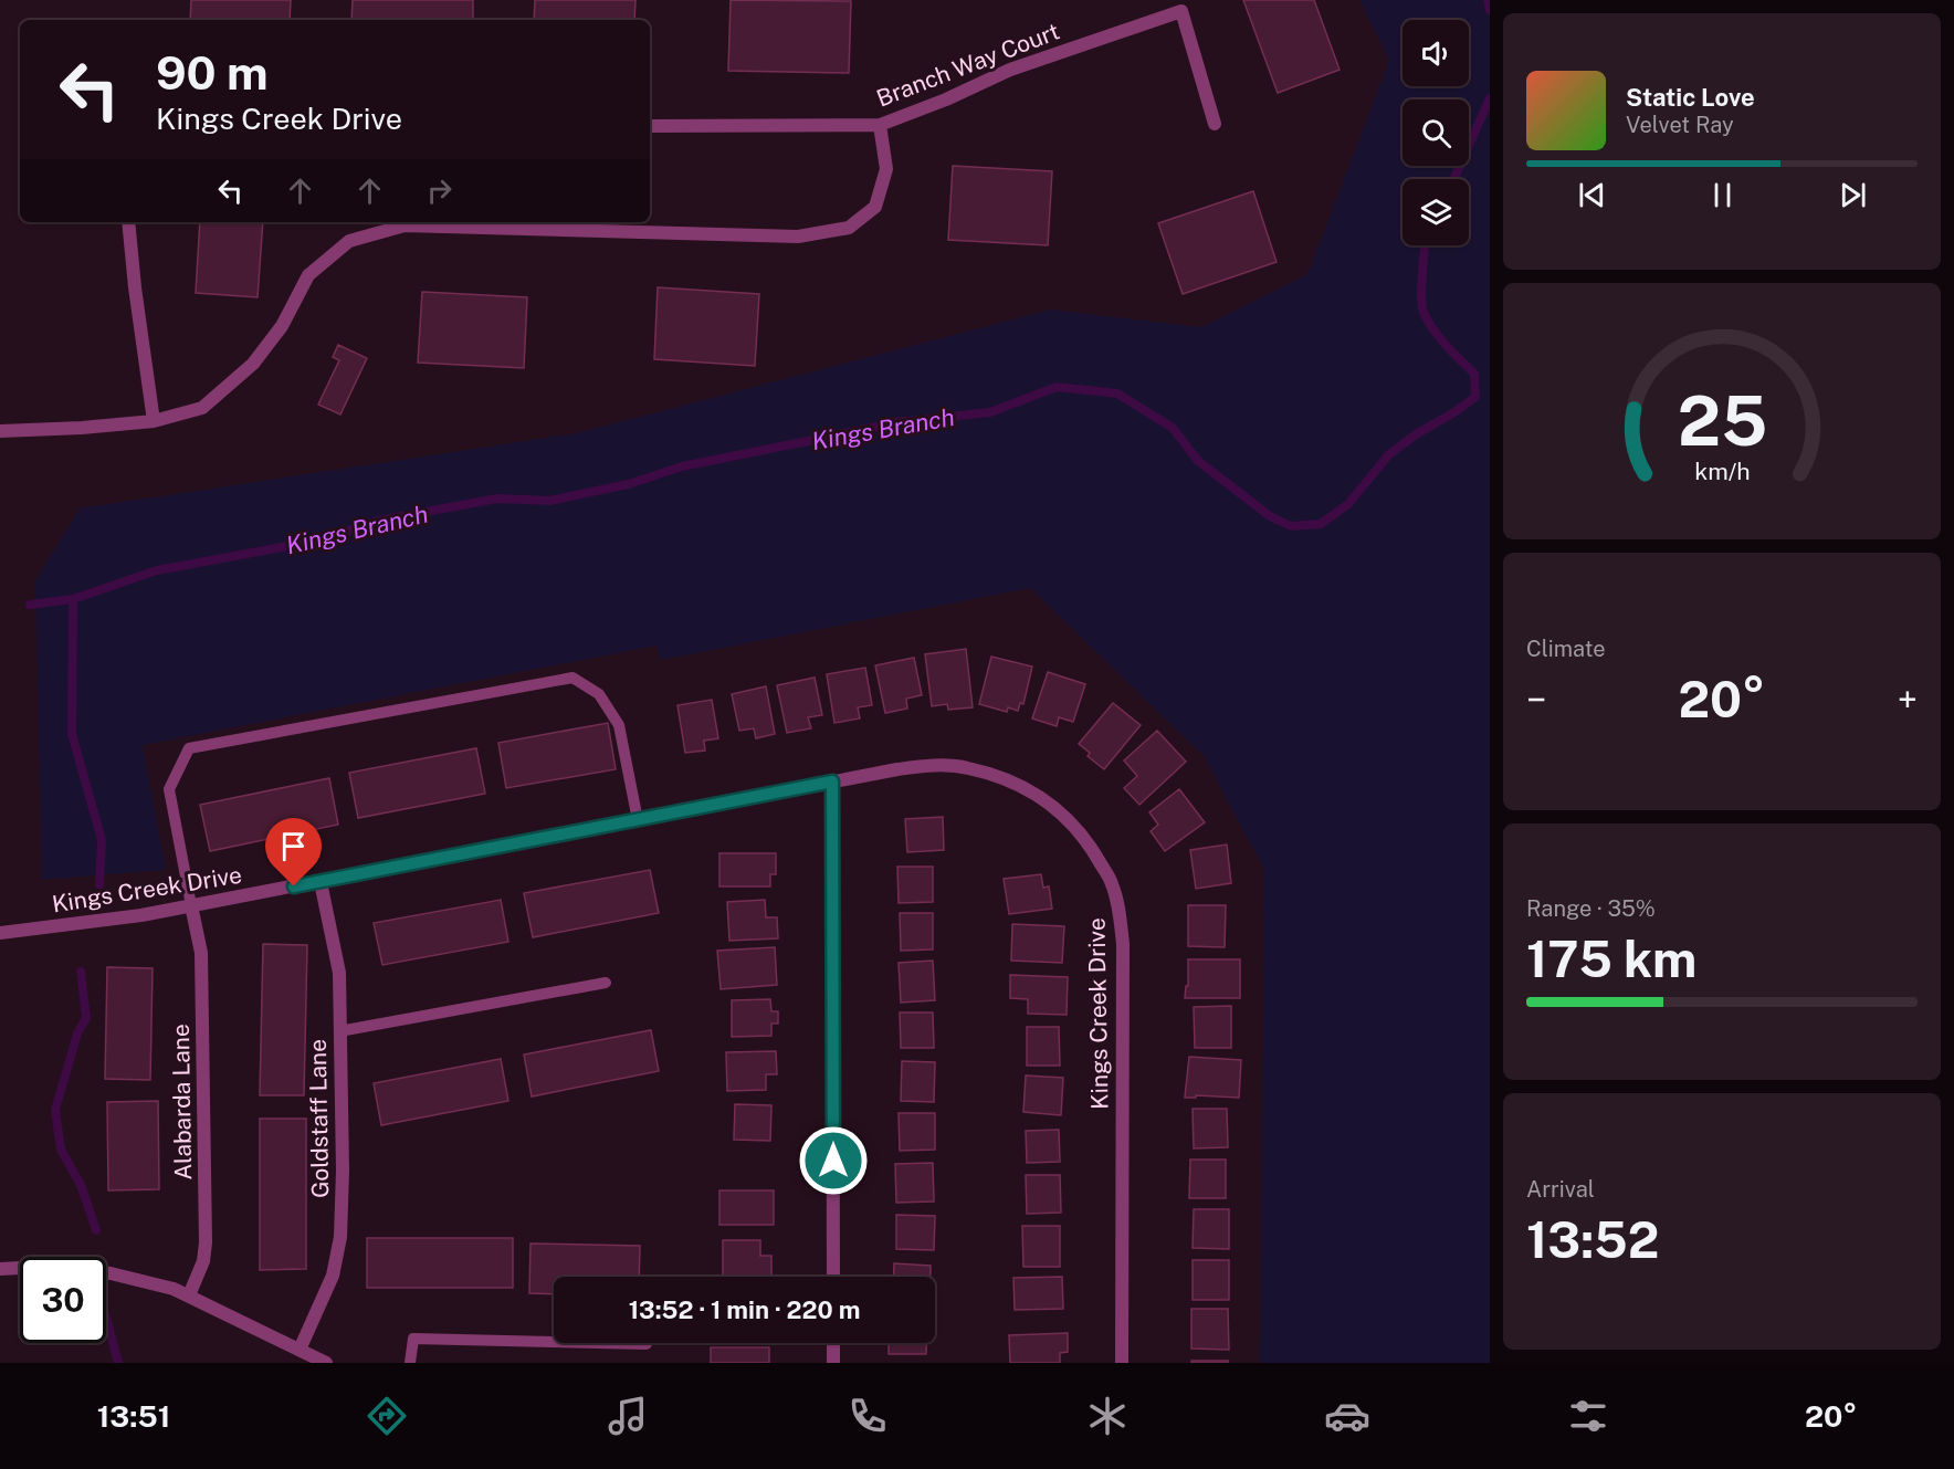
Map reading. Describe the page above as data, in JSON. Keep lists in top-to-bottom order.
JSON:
{
  "streets": {
    "street": [
      "Branch Way Court",
      "Kings Creek Drive",
      "Alabarda Lane",
      "Goldstaff Lane"
    ]
  },
  "crossings": [
    ["Kings Creek Drive", "Alabarda Lane"],
    ["Kings Creek Drive", "Goldstaff Lane"]
  ],
  "water": ["Kings Branch"],
  "page": {
    "turn": ["90 m", "Kings Creek Drive"],
    "song": ["Static Love", "Velvet Ray"],
    "tile": [
      "Climate",
      ["Range · 35%", "175 km"],
      ["Arrival", "13:52"]
    ],
    "heat": ["−", "20°", "+"],
    "limit": "30",
    "trip": "13:52 · 1 min · 220 m",
    "tabs": ["13:51", "20°"],
    "gauge": ["25", "km/h"]
  }
}
